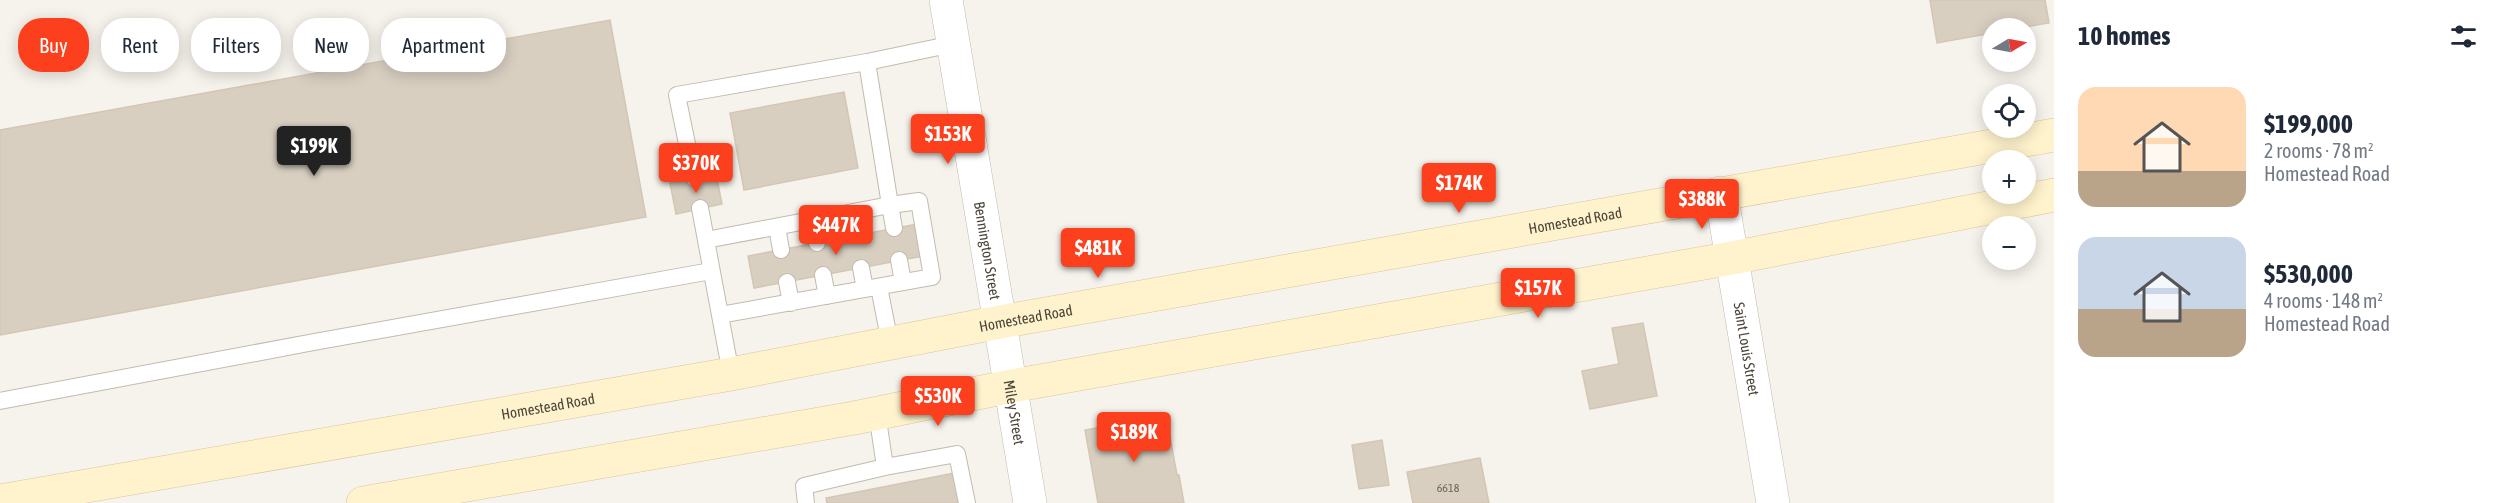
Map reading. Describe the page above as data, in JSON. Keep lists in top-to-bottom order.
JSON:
{
  "streets": {
    "main road": ["Homestead Road"],
    "street": ["Bennington Street", "Saint Louis Street", "Miley Street"]
  },
  "crossings": [
    ["Homestead Road", "Bennington Street"],
    ["Homestead Road", "Saint Louis Street"],
    ["Homestead Road", "Miley Street"],
    ["Bennington Street", "Miley Street"]
  ],
  "house_numbers": ["6618"],
  "north": "right",
  "page": {
    "heading": "10 homes",
    "map_buttons": ["+", "−"],
    "chip": [
      "Buy",
      "Rent",
      "Filters",
      "New",
      "Apartment"
    ],
    "list": [
      {
        "name": "$199,000",
        "note": "2 rooms · 78 m² · Homestead Road"
      },
      {
        "name": "$530,000",
        "note": "4 rooms · 148 m² · Homestead Road"
      }
    ],
    "price": [
      "$153K",
      "$199K",
      "$370K",
      "$174K",
      "$388K",
      "$447K",
      "$481K",
      "$157K",
      "$530K",
      "$189K"
    ]
  }
}
